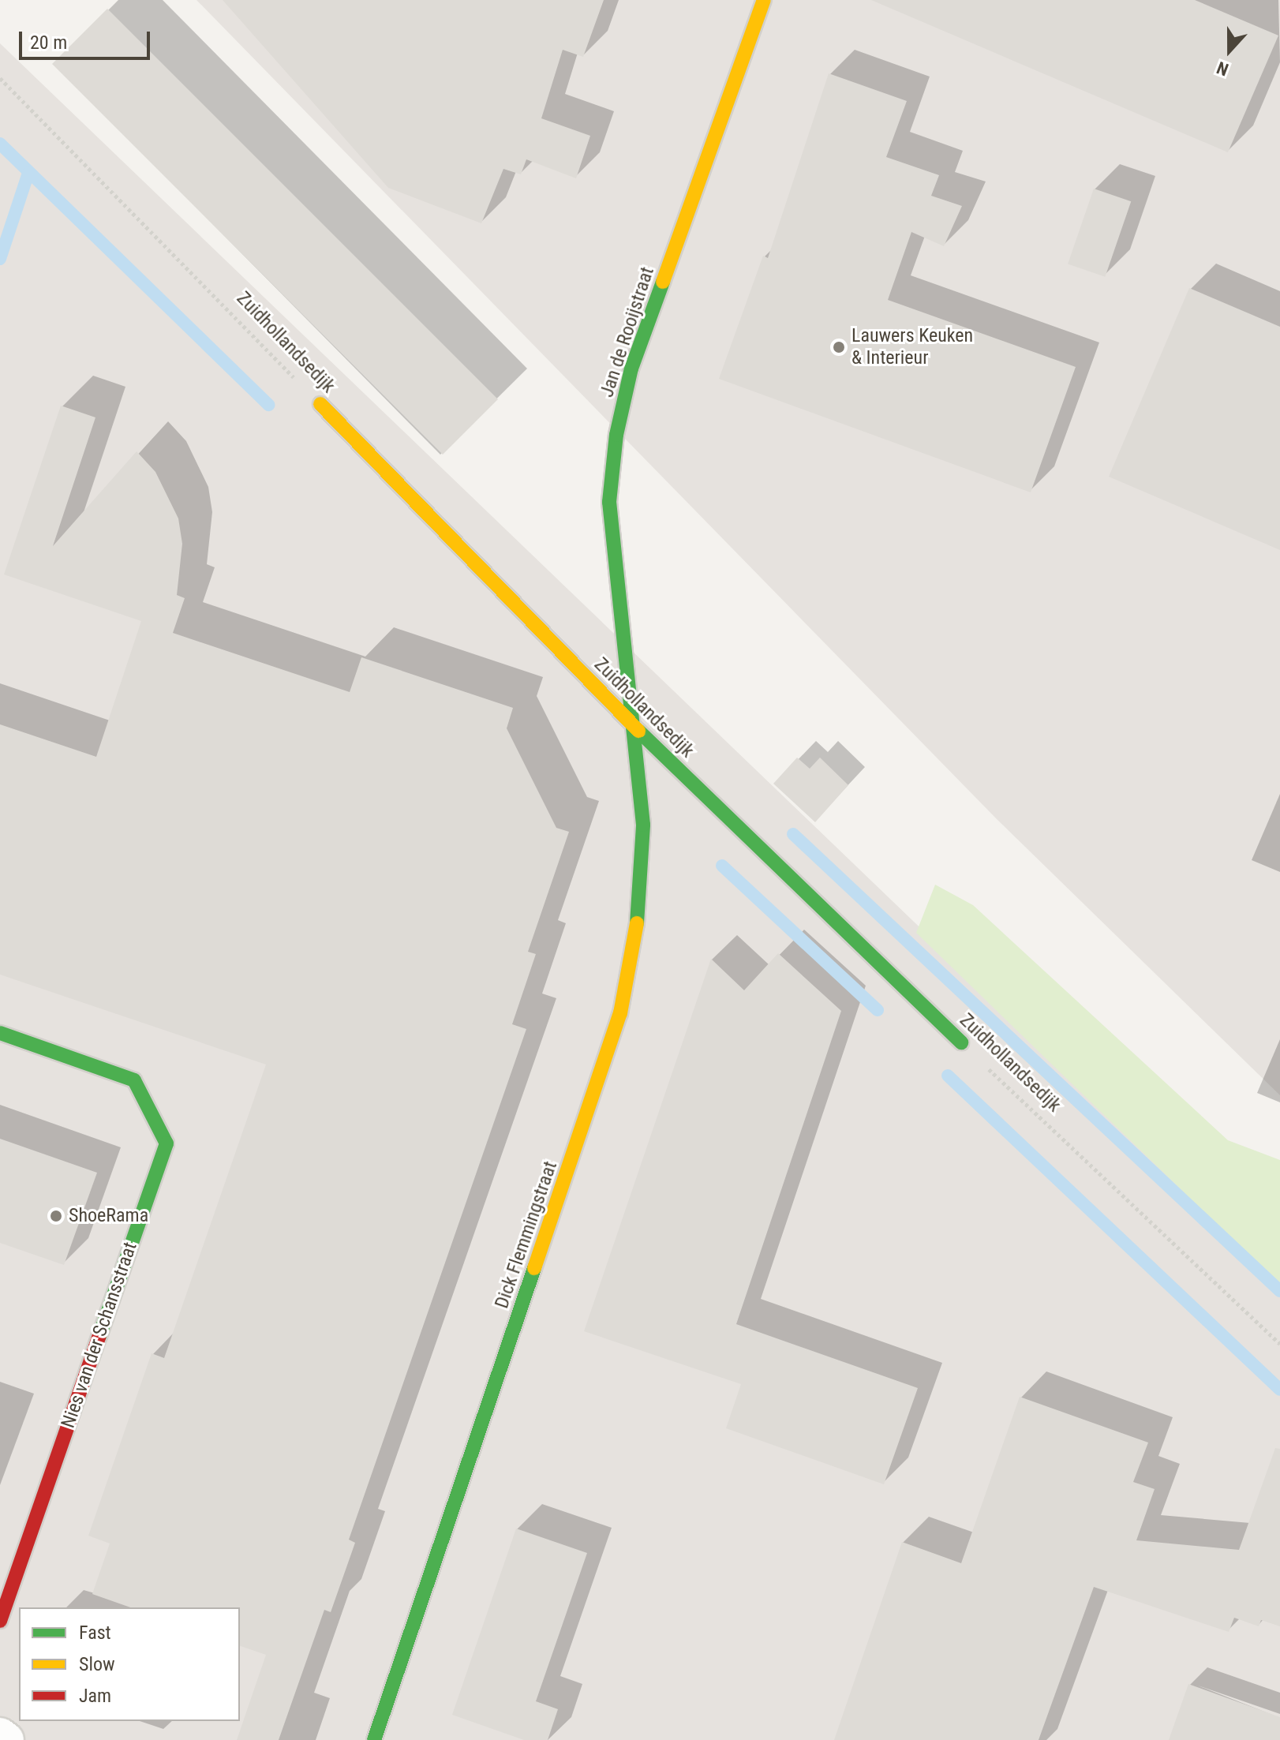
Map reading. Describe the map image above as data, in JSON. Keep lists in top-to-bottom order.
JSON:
{
  "streets": {
    "street": [
      "Jan de Rooijstraat",
      "Zuidhollandsedijk",
      "Dick Flemmingstraat",
      "Nies van der Schansstraat"
    ]
  },
  "crossings": [
    ["Jan de Rooijstraat", "Zuidhollandsedijk"],
    ["Jan de Rooijstraat", "Dick Flemmingstraat"],
    ["Zuidhollandsedijk", "Dick Flemmingstraat"]
  ],
  "places": ["Lauwers Keuken & Interieur", "ShoeRama"],
  "legend": ["Fast", "Slow", "Jam"],
  "scale_bar": "20 m",
  "north": "bottom"
}
